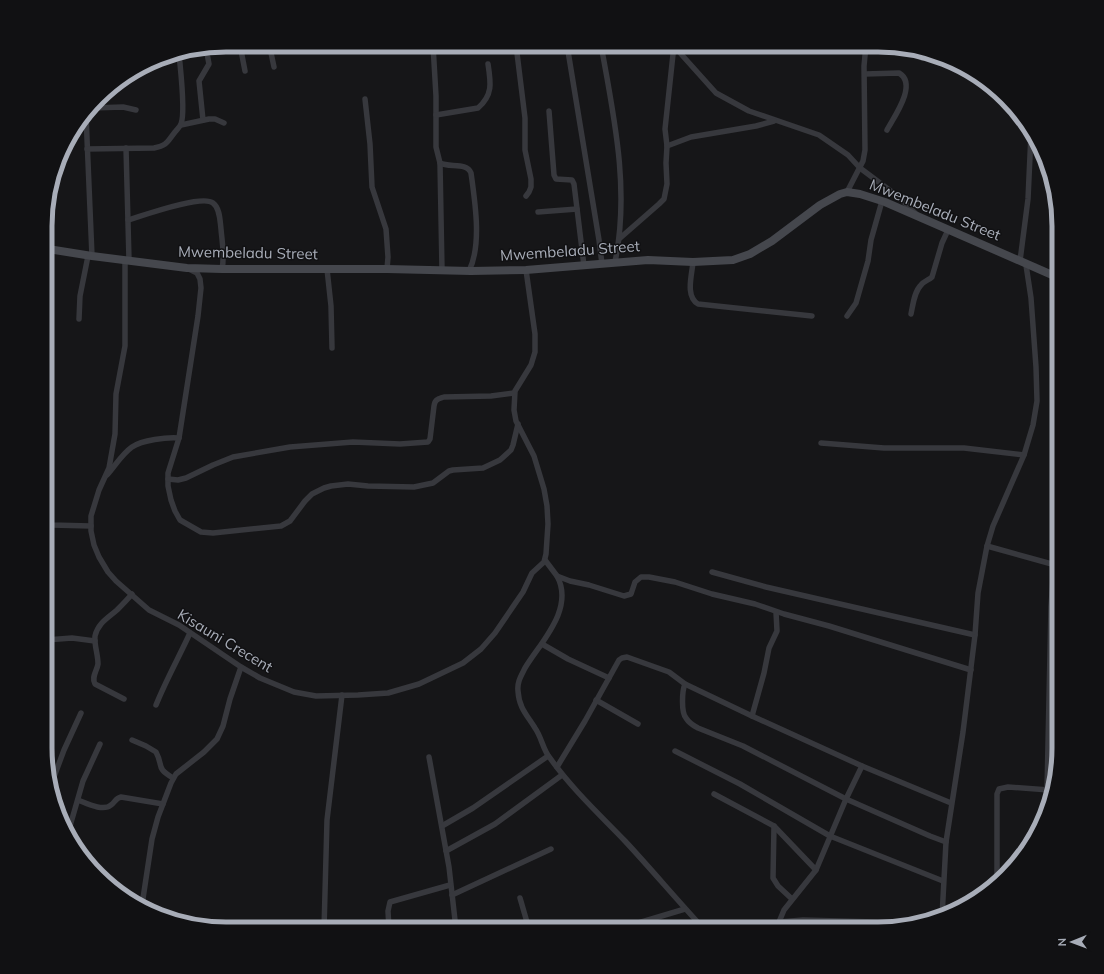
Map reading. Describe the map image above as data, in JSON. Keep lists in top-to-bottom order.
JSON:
{
  "streets": {
    "street": ["Mwembeladu Street", "Kisauni Crecent"]
  },
  "crossings": [
    ["Mwembeladu Street", "Kisauni Crecent"]
  ],
  "north": "left"
}
